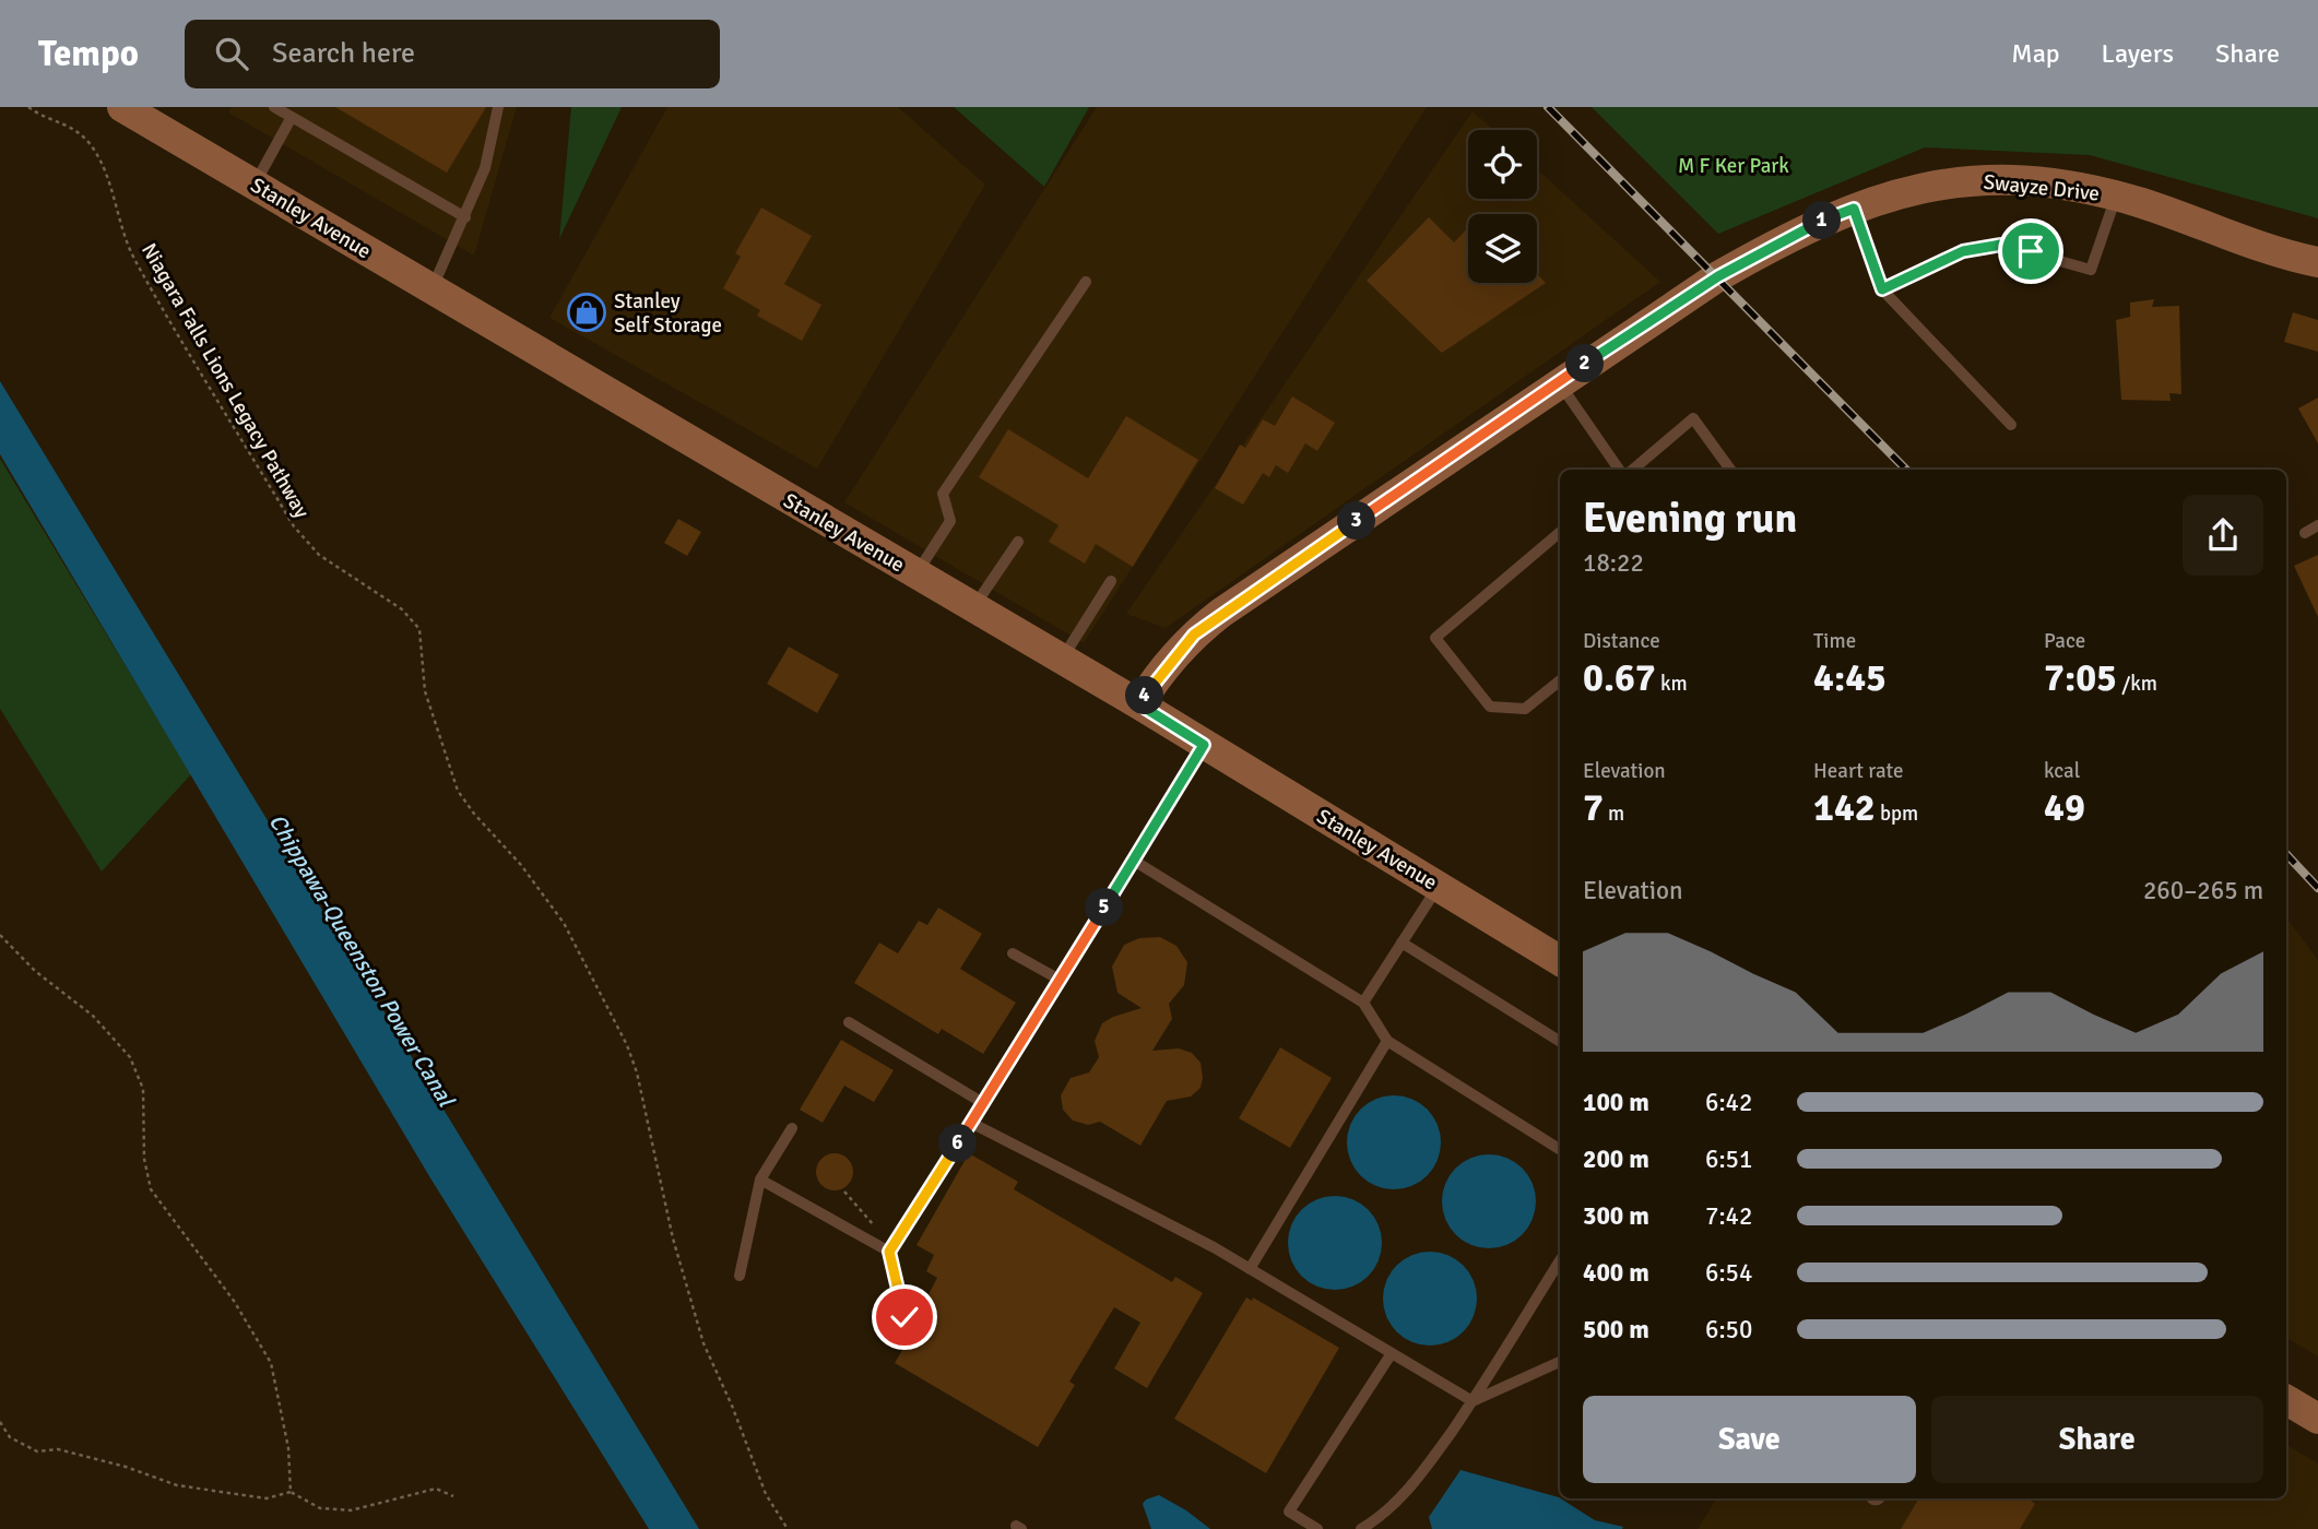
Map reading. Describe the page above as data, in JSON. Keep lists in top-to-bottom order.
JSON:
{
  "streets": {
    "main road": ["Swayze Drive", "Stanley Avenue"],
    "path": ["Niagara Falls Lions Legacy Pathway"]
  },
  "crossings": [
    ["Swayze Drive", "Stanley Avenue"]
  ],
  "water": ["Chippawa-Queenston Power Canal"],
  "parks": ["M F Ker Park"],
  "places": {
    "shop": ["Stanley Self Storage"]
  },
  "page": {
    "header": "Tempo",
    "search": "Search here",
    "nav": ["Map", "Layers", "Share"],
    "pins": [
      "1",
      "2",
      "3",
      "4",
      "5",
      "6"
    ],
    "heading": ["Evening run", "18:22"],
    "stats": [
      ["Distance", "0.67 km"],
      ["Time", "4:45"],
      ["Pace", "7:05 /km"],
      ["Elevation", "7 m"],
      ["Heart rate", "142 bpm"],
      ["kcal", "49"]
    ],
    "chart": ["Elevation", "260–265 m"],
    "list": [
      {
        "name": "100 m",
        "note": "6:42"
      },
      {
        "name": "200 m",
        "note": "6:51"
      },
      {
        "name": "300 m",
        "note": "7:42"
      },
      {
        "name": "400 m",
        "note": "6:54"
      },
      {
        "name": "500 m",
        "note": "6:50"
      }
    ],
    "buttons": ["Save", "Share"]
  }
}
